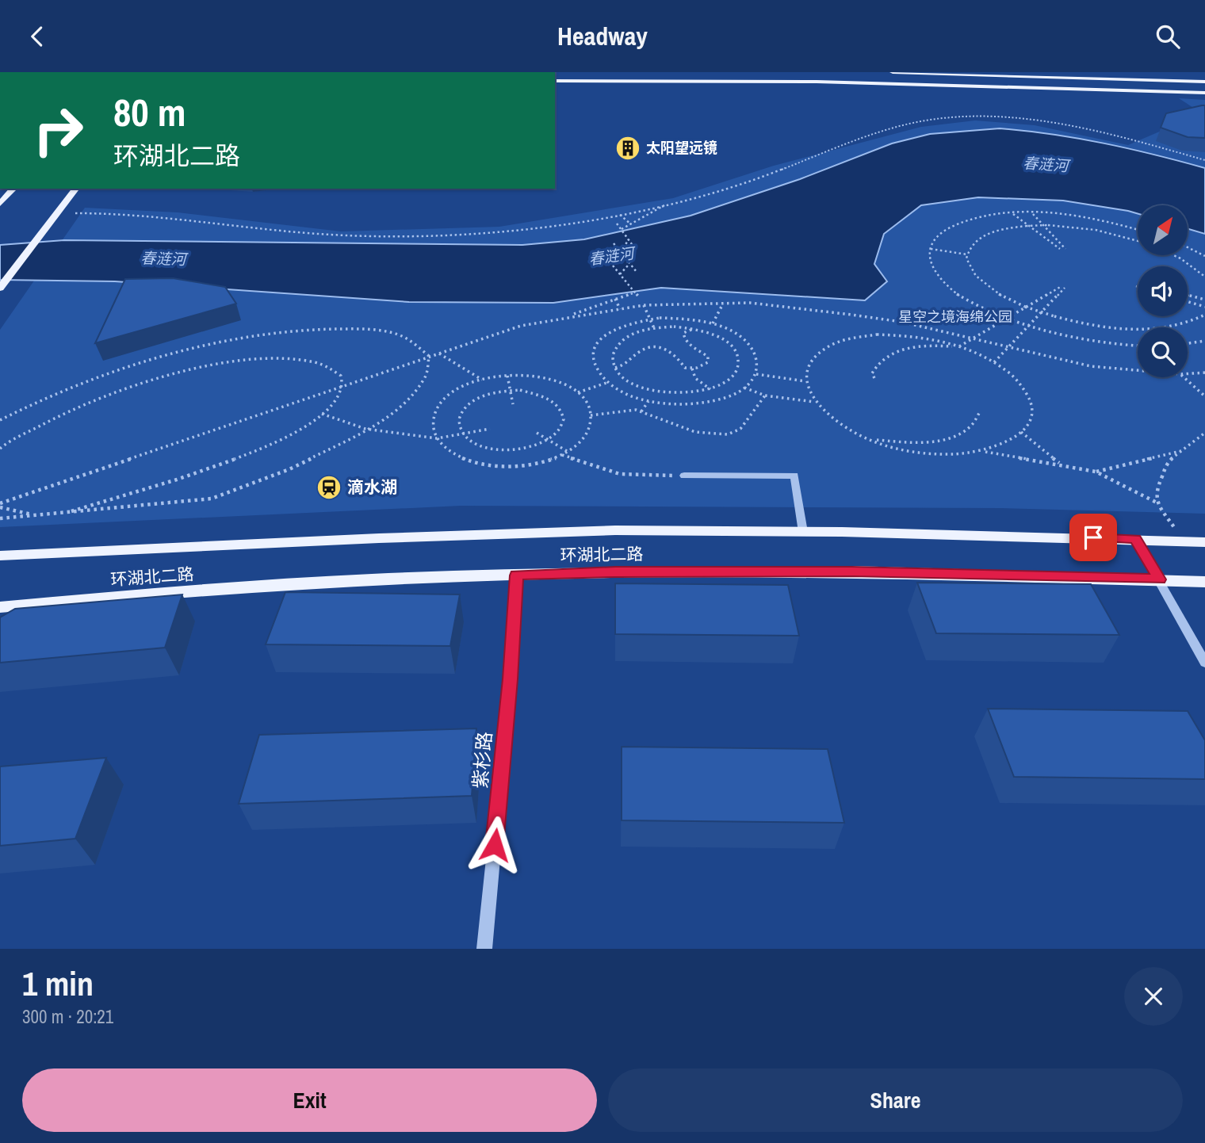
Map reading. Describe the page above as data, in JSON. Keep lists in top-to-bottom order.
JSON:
{
  "streets": {
    "main road": ["环湖北二路"],
    "street": ["紫杉路"]
  },
  "crossings": [
    ["环湖北二路", "紫杉路"]
  ],
  "water": ["春涟河"],
  "parks": ["星空之境海绵公园"],
  "places": {
    "building": ["太阳望远镜"],
    "station": ["滴水湖"]
  },
  "north": "top right",
  "page": {
    "header": "Headway",
    "turn": ["80 m", "环湖北二路"],
    "heading": ["1 min", "300 m · 20:21"],
    "buttons": ["Exit", "Share"]
  }
}
